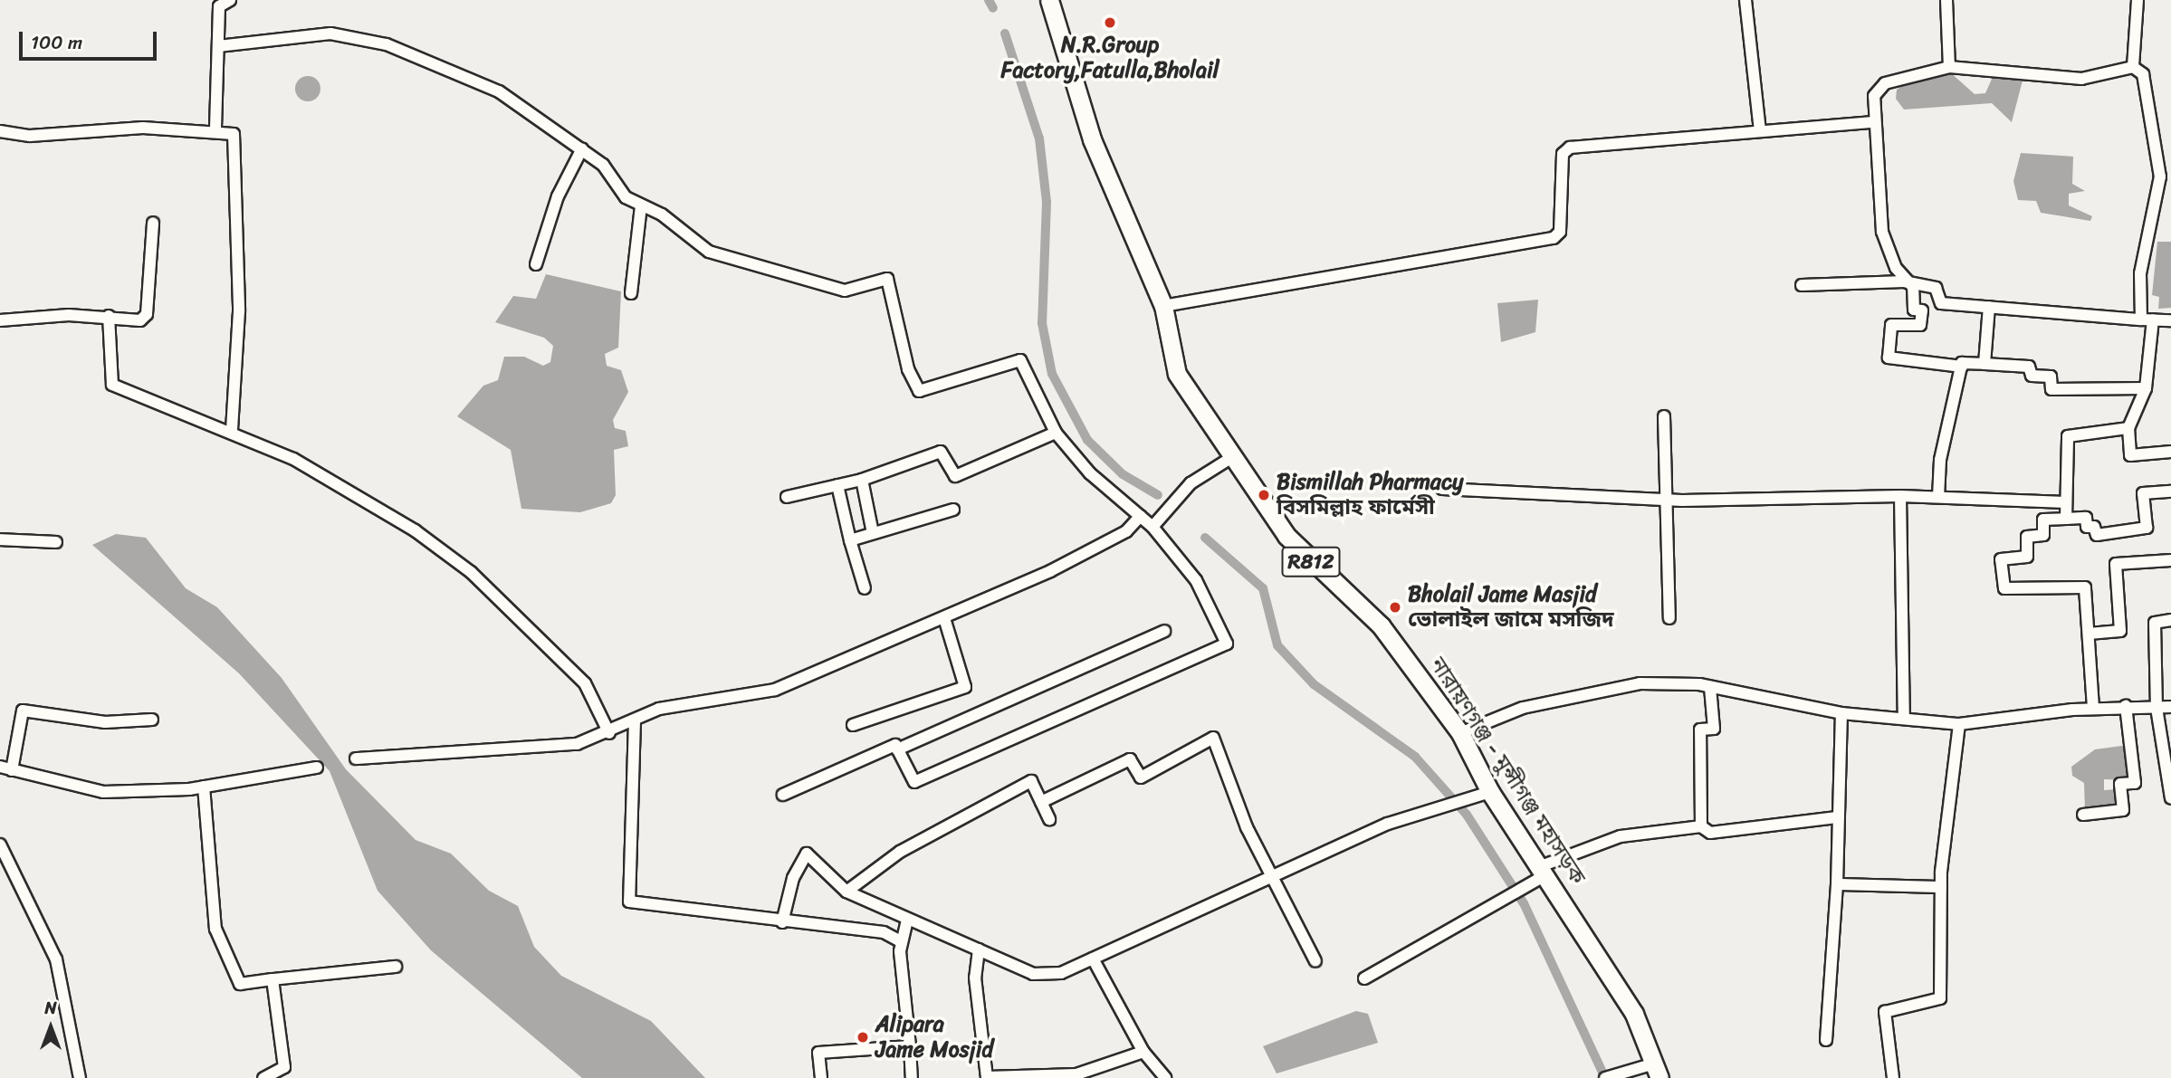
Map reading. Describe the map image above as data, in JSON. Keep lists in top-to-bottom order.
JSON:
{
  "streets": {
    "main road": ["R812", "নারায়ণগঞ্জ - মুন্সীগঞ্জ মহাসড়ক"]
  },
  "places": [
    "N.R.Group Factory,Fatulla,Bholail",
    "Bismillah Pharmacy বিসমিল্লাহ ফার্মেসী",
    "Bholail Jame Masjid ভোলাইল জামে মসজিদ",
    "Alipara Jame Mosjid"
  ],
  "scale_bar": "100 m",
  "north": "top"
}
